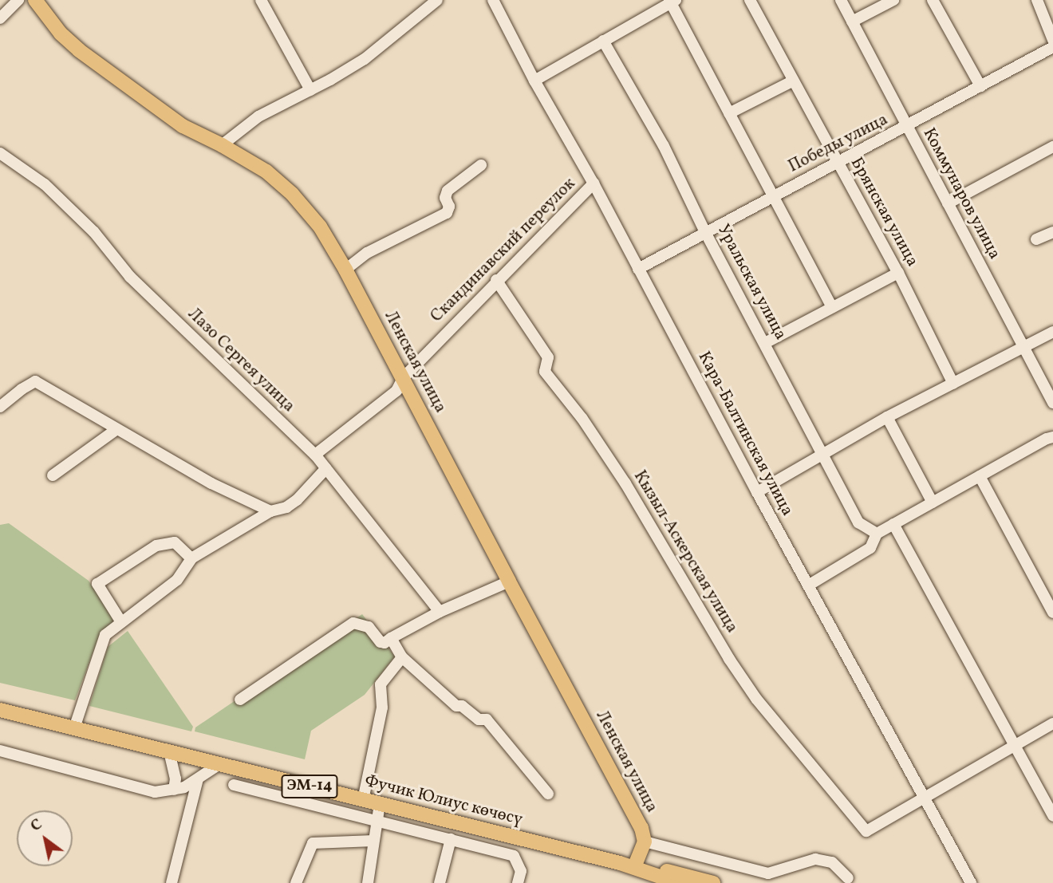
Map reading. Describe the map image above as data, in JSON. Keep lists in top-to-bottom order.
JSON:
{
  "streets": {
    "main road": ["Ленская улица", "ЭМ-14", "Фучик Юлиус көчөсү"],
    "street": [
      "Победы улица",
      "Коммунаров улица",
      "Брянская улица",
      "Скандинавский переулок",
      "Уральская улица",
      "Лазо Сергея улица",
      "Кара-Балтинская улица",
      "Кызыл-Аскерская улица"
    ]
  },
  "crossings": [
    ["Победы улица", "Коммунаров улица"],
    ["Победы улица", "Брянская улица"],
    ["Победы улица", "Уральская улица"],
    ["Победы улица", "Кара-Балтинская улица"],
    ["Скандинавский переулок", "Лазо Сергея улица"],
    ["Скандинавский переулок", "Ленская улица"],
    ["Скандинавский переулок", "Кара-Балтинская улица"],
    ["Скандинавский переулок", "Кызыл-Аскерская улица"],
    ["Кара-Балтинская улица", "Кызыл-Аскерская улица"]
  ],
  "north": "top left"
}
